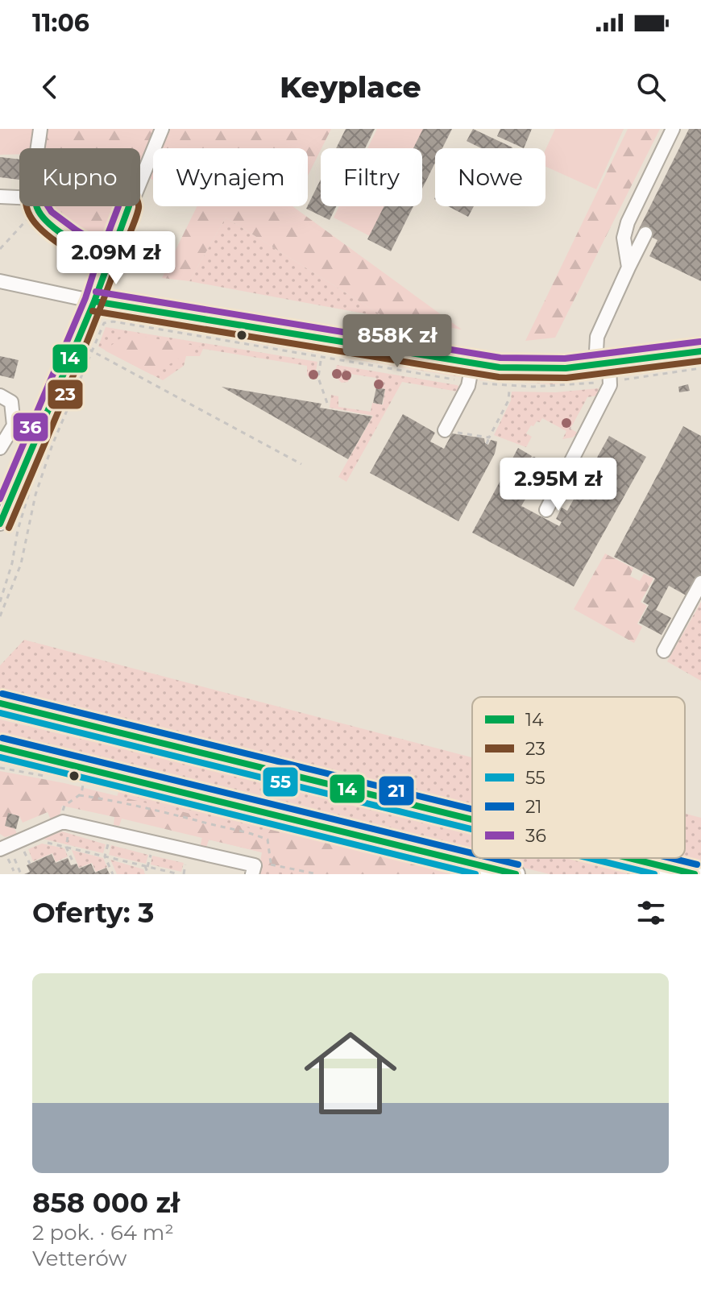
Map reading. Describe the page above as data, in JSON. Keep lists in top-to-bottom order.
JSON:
{
  "lines": [
    "transit line 36",
    "transit line 14",
    "transit line 23",
    "transit line 21",
    "transit line 55"
  ],
  "legend": [
    "14",
    "23",
    "55",
    "21",
    "36"
  ],
  "page": {
    "status": "11:06",
    "header": "Keyplace",
    "chip": [
      "Kupno",
      "Wynajem",
      "Filtry",
      "Nowe"
    ],
    "price": ["2.09M zł", "858K zł", "2.95M zł"],
    "heading": "Oferty: 3",
    "list": [
      {
        "name": "858 000 zł",
        "note": "2 pok. · 64 m² · Vetterów"
      }
    ]
  }
}
